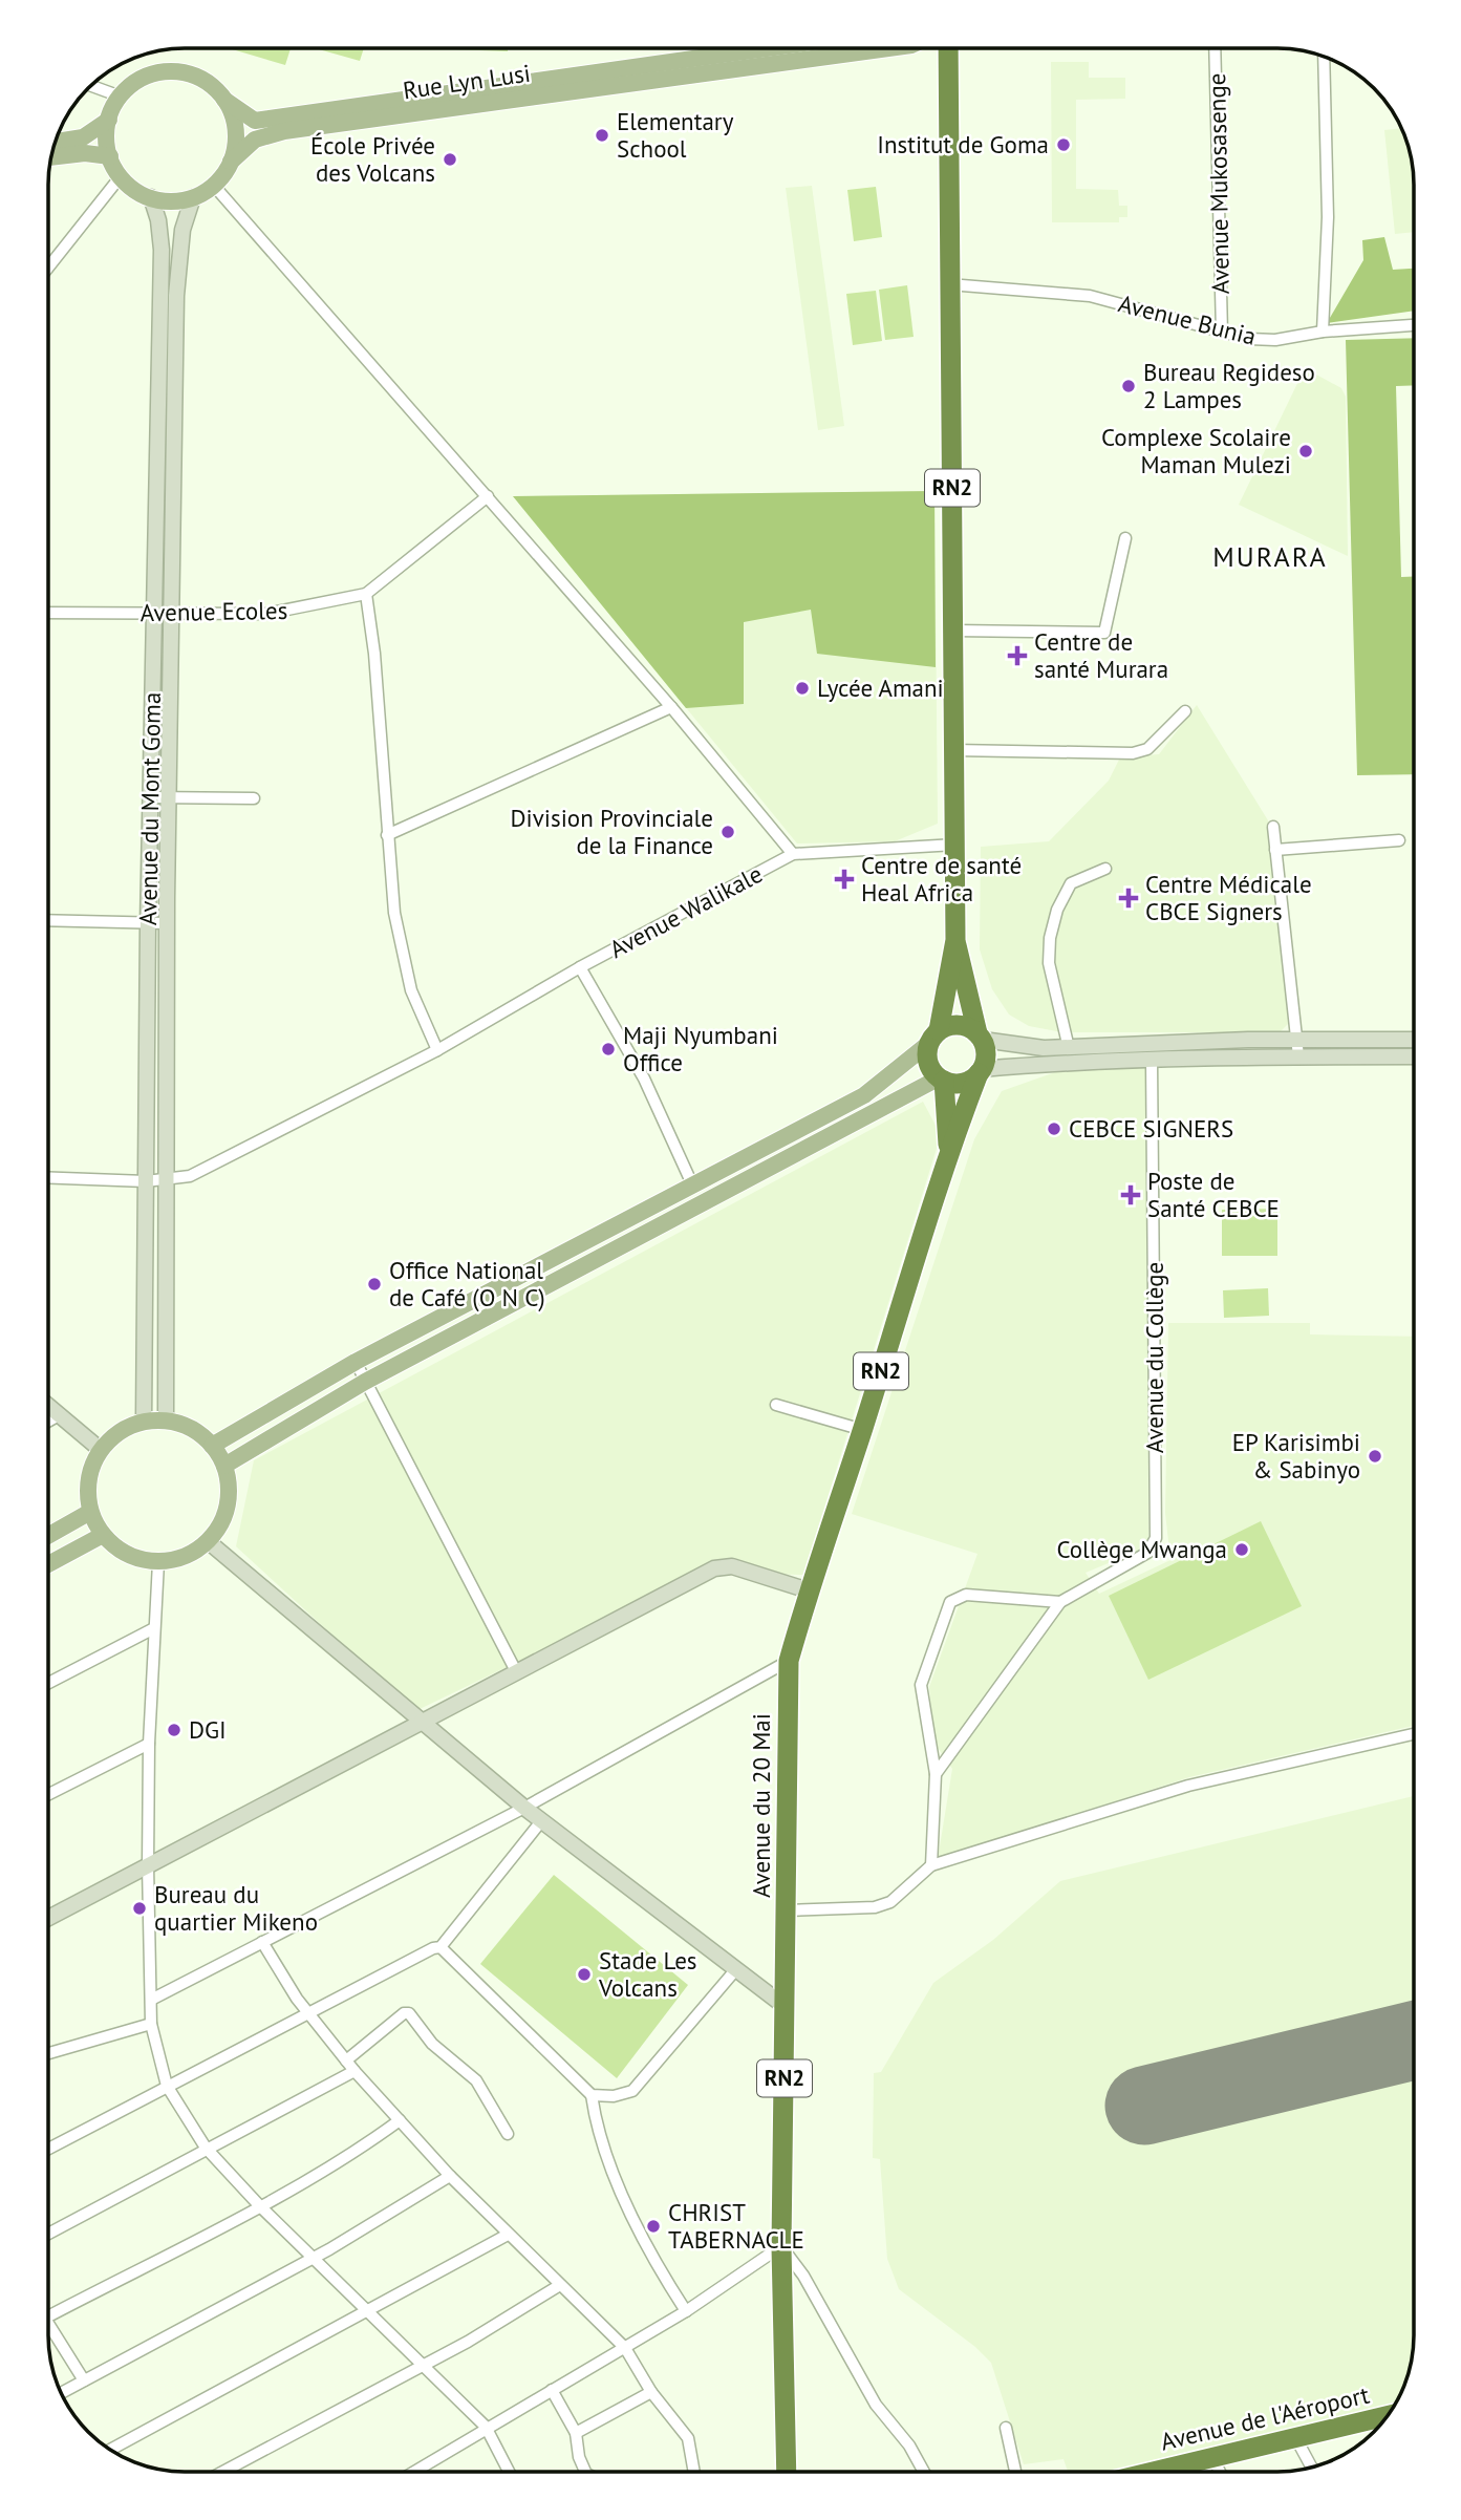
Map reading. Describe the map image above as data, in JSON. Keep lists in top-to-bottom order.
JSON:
{
  "streets": {
    "highway": ["RN2", "Avenue du 20 Mai", "Avenue de l'Aéroport"],
    "main road": ["Rue Lyn Lusi"],
    "street": [
      "Avenue Mukosasenge",
      "Avenue Bunia",
      "Avenue Ecoles",
      "Avenue du Mont Goma",
      "Avenue Walikale",
      "Avenue du Collège"
    ]
  },
  "crossings": [
    ["Rue Lyn Lusi", "Avenue du Mont Goma"],
    ["Avenue Mukosasenge", "Avenue Bunia"],
    ["Avenue Bunia", "RN2"],
    ["RN2", "Avenue Walikale"],
    ["RN2", "Avenue du 20 Mai"],
    ["Avenue Ecoles", "Avenue du Mont Goma"],
    ["Avenue du Mont Goma", "Avenue Walikale"]
  ],
  "districts": ["MURARA"],
  "places": {
    "other": [
      "Elementary School",
      "Institut de Goma",
      "École Privée des Volcans",
      "Bureau Regideso 2 Lampes",
      "Complexe Scolaire Maman Mulezi",
      "Lycée Amani",
      "Division Provinciale de la Finance",
      "Maji Nyumbani Office",
      "CEBCE SIGNERS",
      "Office National de Café (O N C)",
      "EP Karisimbi & Sabinyo",
      "Collège Mwanga",
      "DGI",
      "Bureau du quartier Mikeno",
      "Stade Les Volcans",
      "CHRIST TABERNACLE"
    ],
    "health": [
      "Centre de santé Murara",
      "Centre de santé Heal Africa",
      "Centre Médicale CBCE Signers",
      "Poste de Santé CEBCE"
    ]
  }
}
